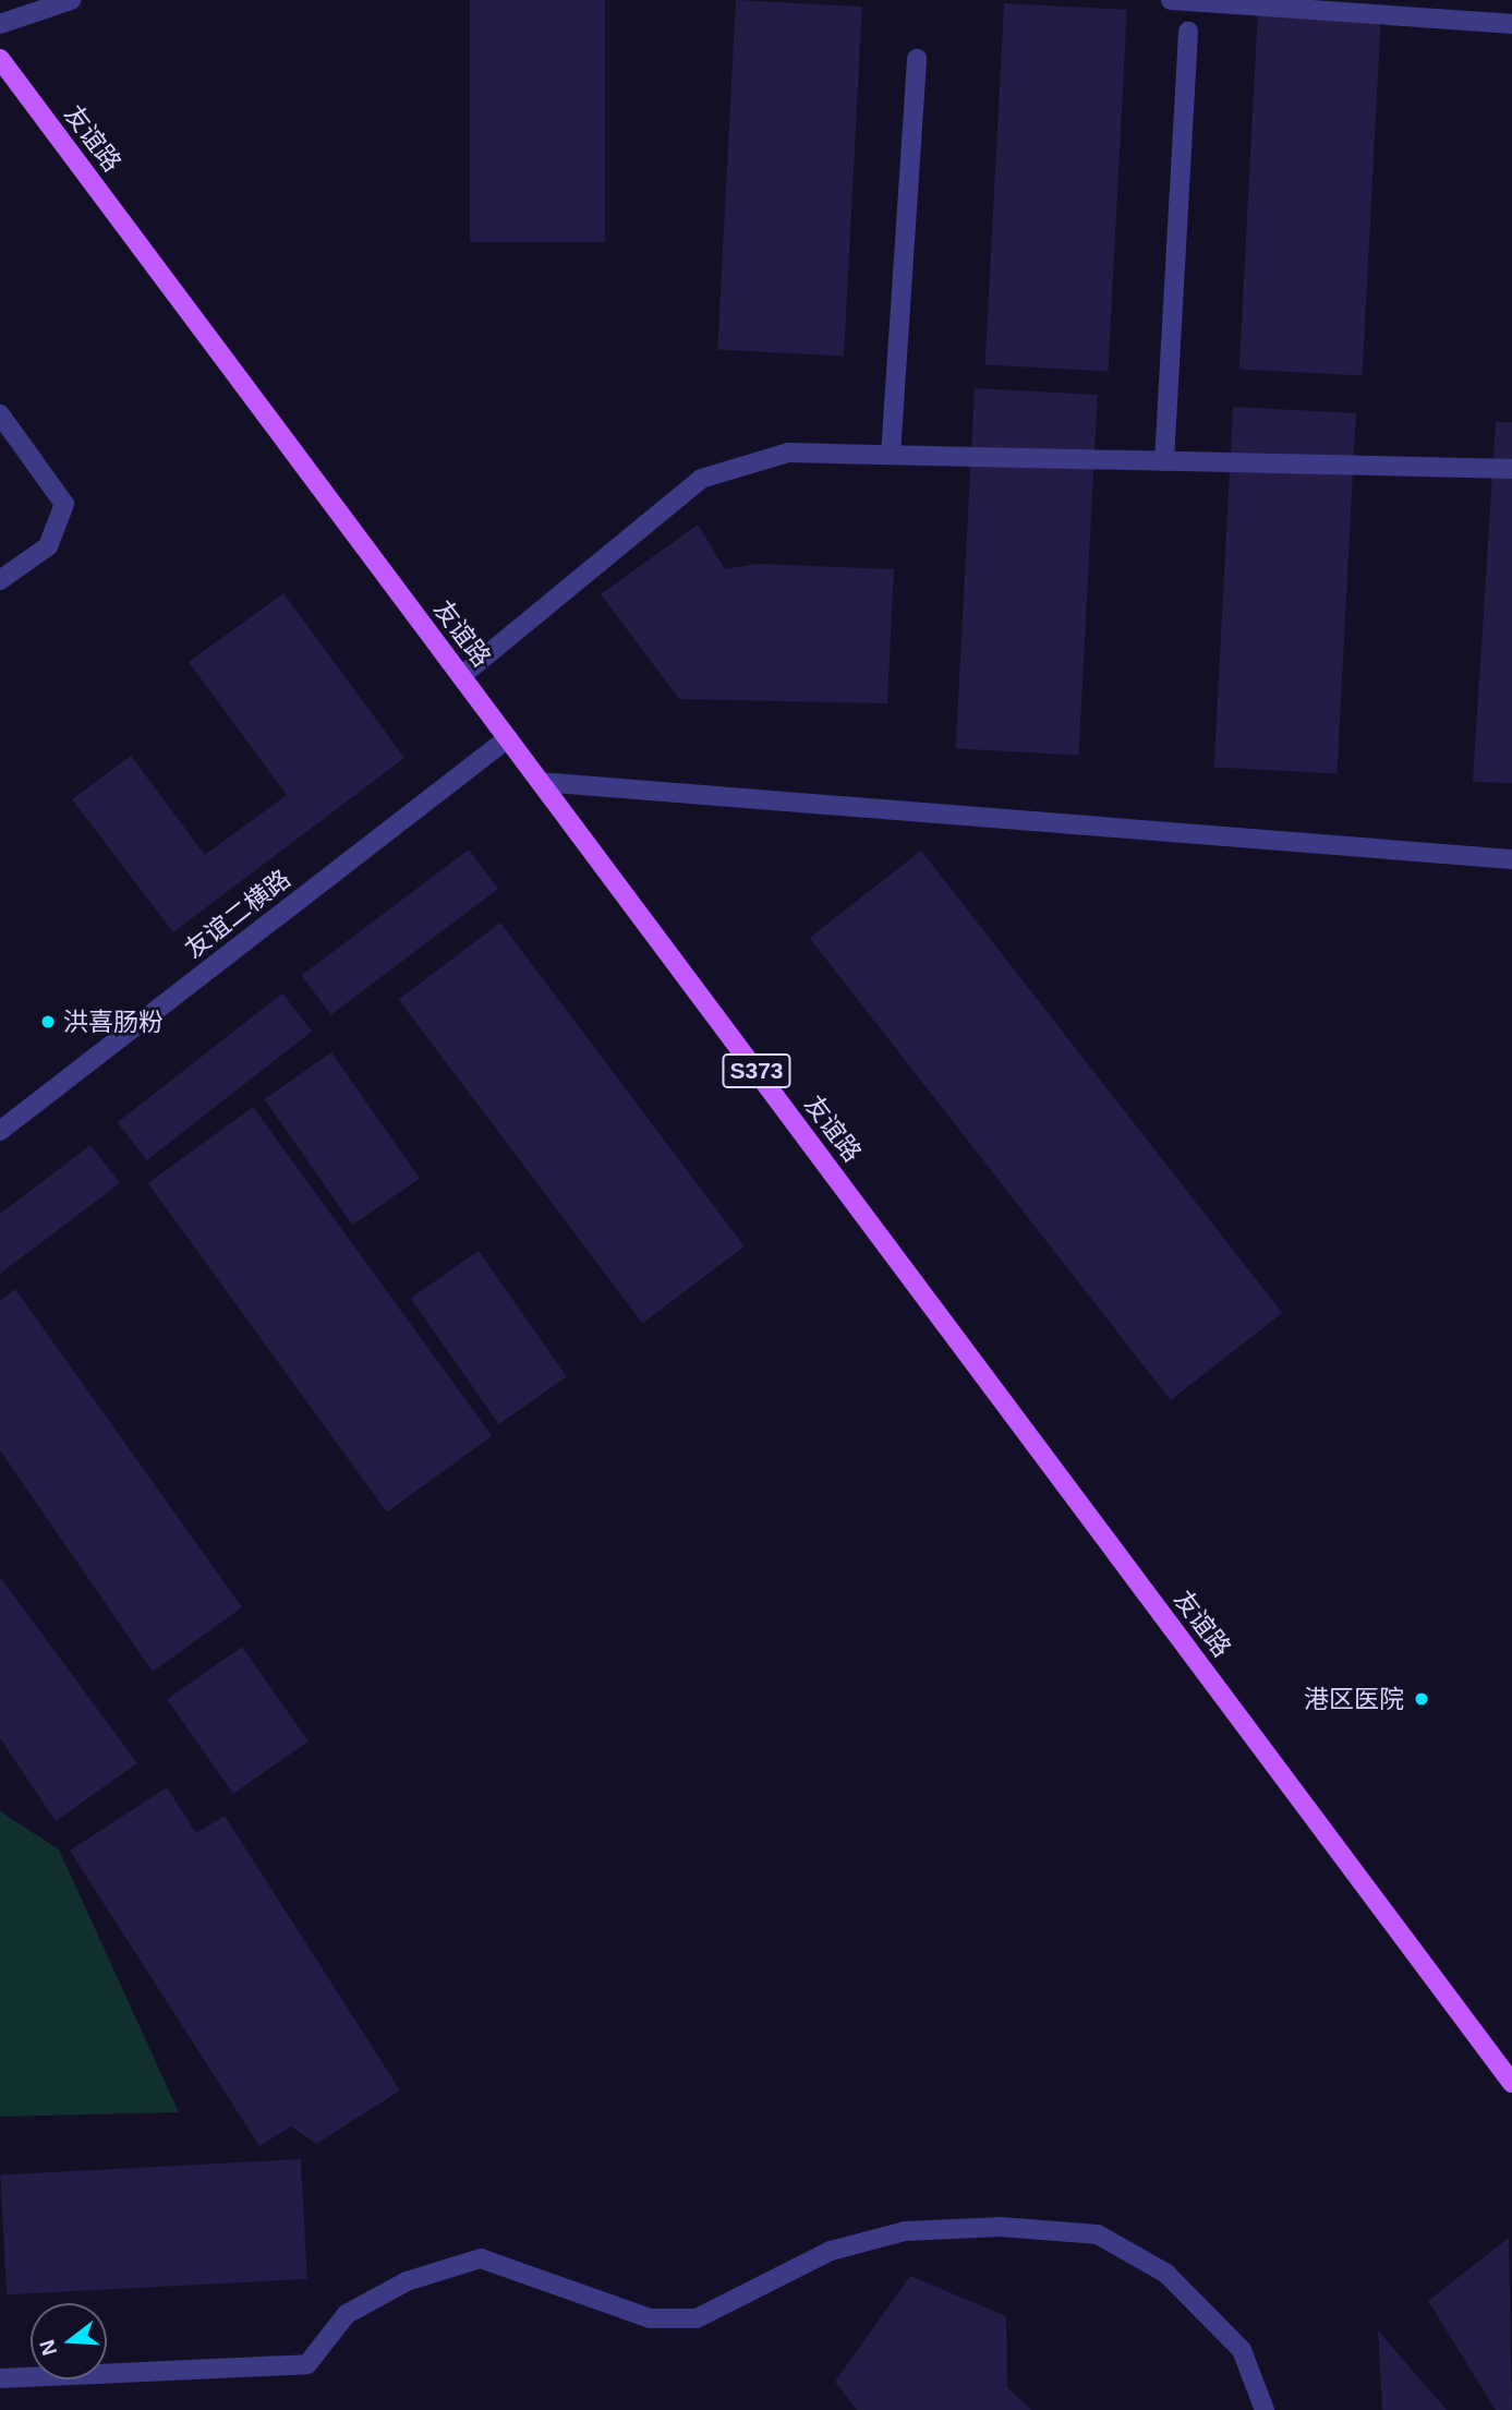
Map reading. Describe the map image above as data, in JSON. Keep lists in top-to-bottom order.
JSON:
{
  "streets": {
    "main road": ["友谊路", "S373"],
    "street": ["友谊二横路"]
  },
  "crossings": [
    ["友谊路", "友谊二横路"]
  ],
  "places": ["洪喜肠粉", "港区医院"],
  "north": "left"
}
